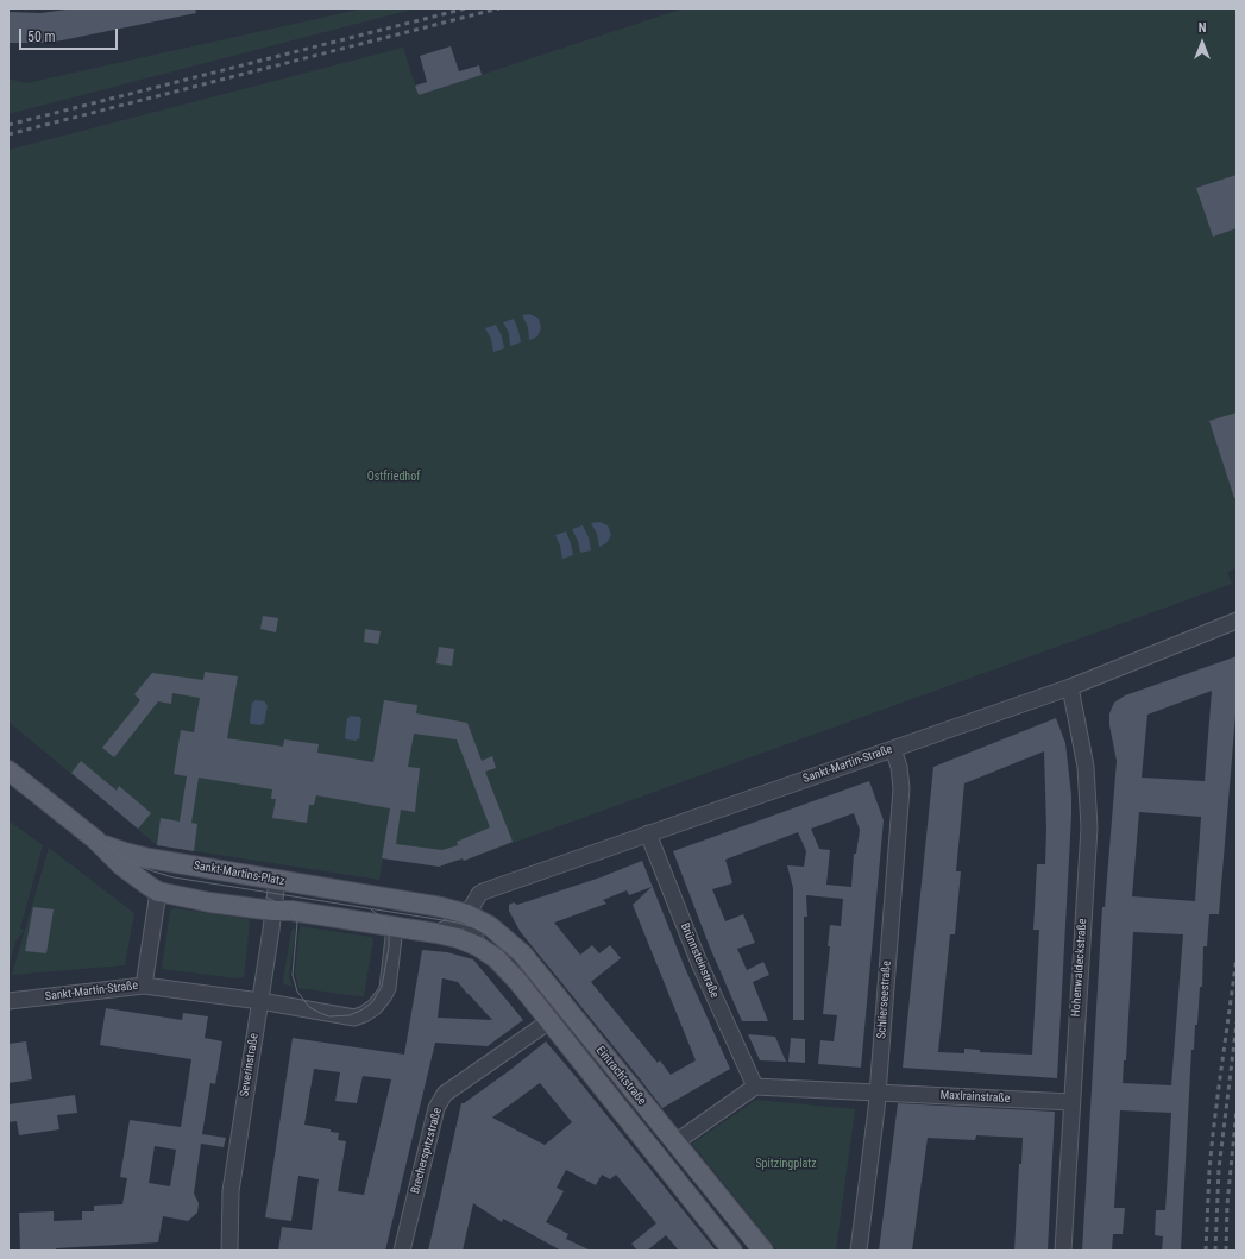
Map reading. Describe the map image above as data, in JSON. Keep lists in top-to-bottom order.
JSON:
{
  "streets": {
    "main road": ["Sankt-Martins-Platz", "Eintrachtstraße"],
    "street": [
      "Sankt-Martin-Straße",
      "Brünnsteinstraße",
      "Hohenwaldeckstraße",
      "Schlierseestraße",
      "Severinstraße",
      "Maxlrainstraße",
      "Brecherspitzstraße"
    ]
  },
  "crossings": [
    ["Sankt-Martin-Straße", "Sankt-Martins-Platz"],
    ["Sankt-Martin-Straße", "Brünnsteinstraße"],
    ["Sankt-Martin-Straße", "Hohenwaldeckstraße"],
    ["Sankt-Martin-Straße", "Schlierseestraße"],
    ["Sankt-Martin-Straße", "Severinstraße"],
    ["Sankt-Martin-Straße", "Eintrachtstraße"],
    ["Sankt-Martins-Platz", "Severinstraße"],
    ["Sankt-Martins-Platz", "Eintrachtstraße"],
    ["Hohenwaldeckstraße", "Maxlrainstraße"],
    ["Schlierseestraße", "Maxlrainstraße"],
    ["Eintrachtstraße", "Brecherspitzstraße"]
  ],
  "parks": ["Ostfriedhof", "Spitzingplatz"],
  "scale_bar": "50 m",
  "north": "top"
}
